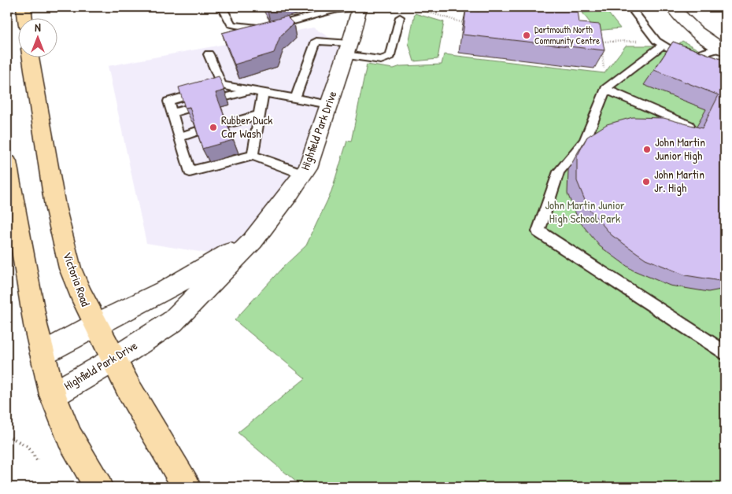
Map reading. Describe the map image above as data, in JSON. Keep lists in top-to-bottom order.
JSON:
{
  "streets": {
    "main road": ["Victoria Road"],
    "street": ["Highfield Park Drive"]
  },
  "crossings": [
    ["Highfield Park Drive", "Victoria Road"]
  ],
  "parks": ["John Martin Junior High School Park"],
  "places": [
    "Dartmouth North Community Centre",
    "Rubber Duck Car Wash",
    "John Martin Junior High",
    "John Martin Jr. High"
  ],
  "north": "top"
}
